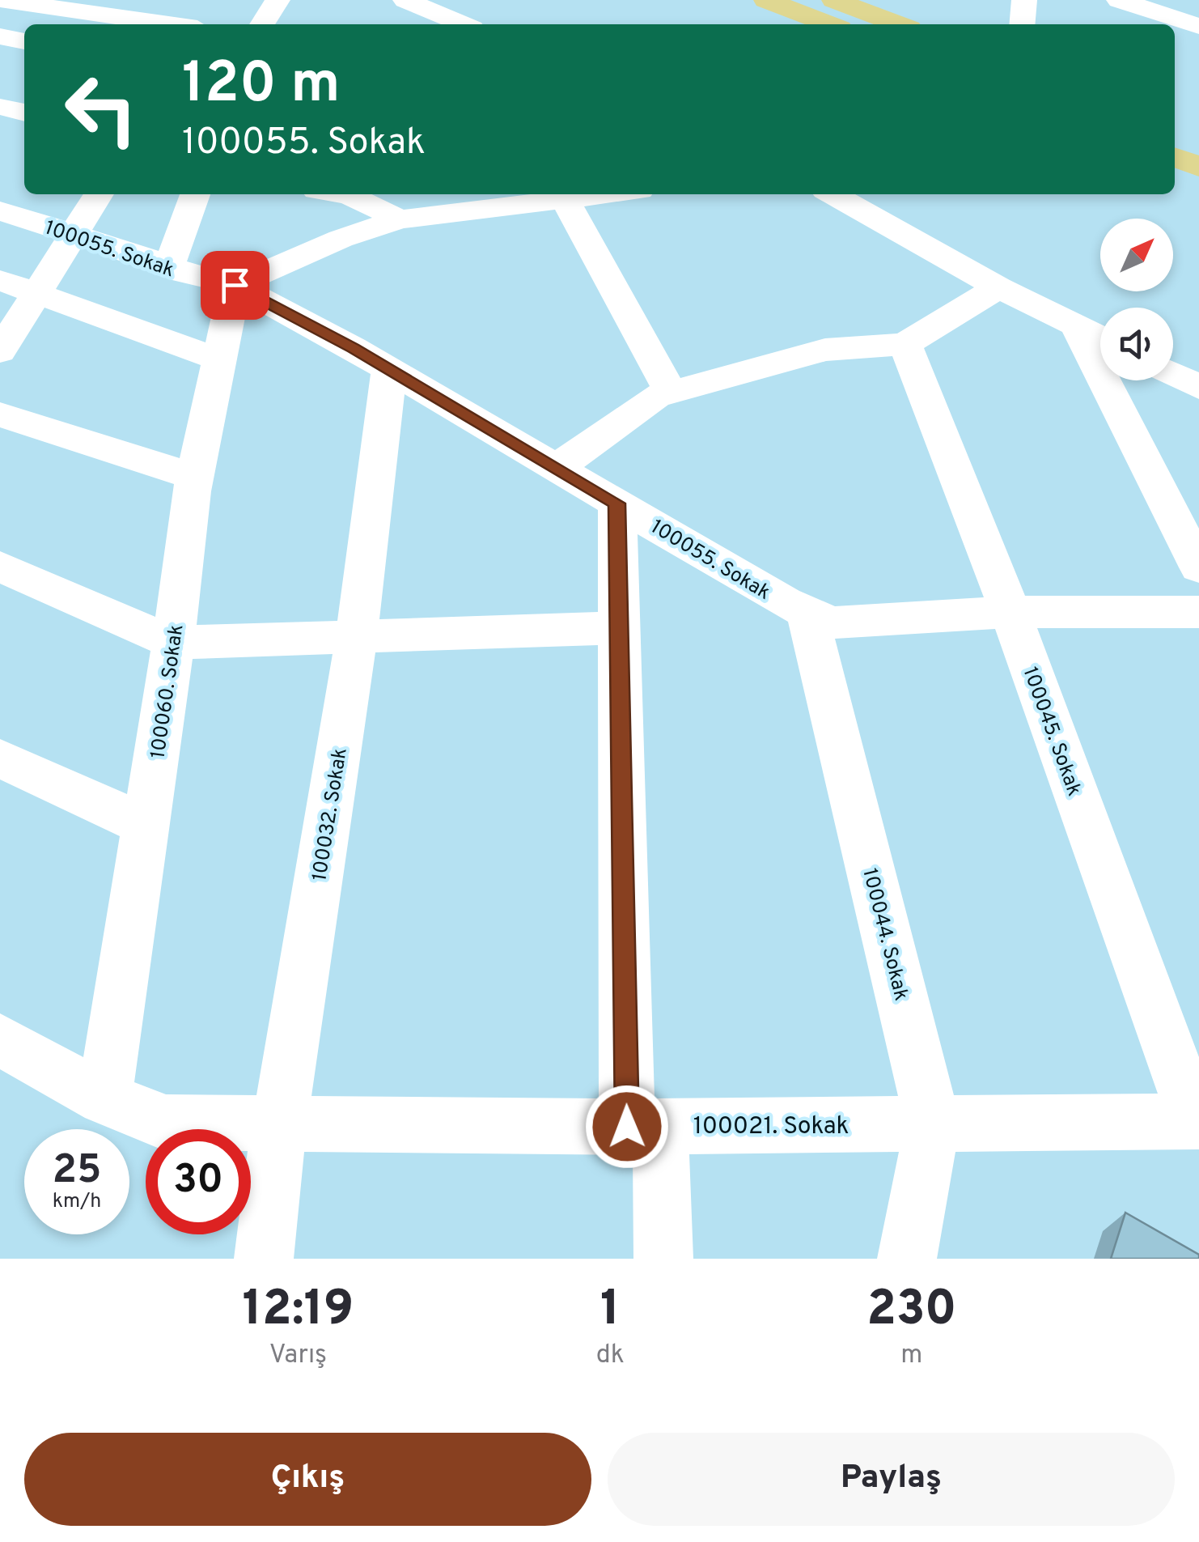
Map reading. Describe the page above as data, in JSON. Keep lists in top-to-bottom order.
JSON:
{
  "streets": {
    "street": [
      "100055. Sokak",
      "100060. Sokak",
      "100045. Sokak",
      "100032. Sokak",
      "100044. Sokak",
      "100021. Sokak"
    ]
  },
  "crossings": [
    ["100055. Sokak", "100060. Sokak"],
    ["100055. Sokak", "100045. Sokak"],
    ["100055. Sokak", "100032. Sokak"],
    ["100055. Sokak", "100044. Sokak"],
    ["100060. Sokak", "100021. Sokak"],
    ["100045. Sokak", "100021. Sokak"],
    ["100032. Sokak", "100021. Sokak"],
    ["100044. Sokak", "100021. Sokak"]
  ],
  "north": "top right",
  "page": {
    "turn": ["120 m", "100055. Sokak"],
    "speed": "25 km/h",
    "limit": "30",
    "eta": [
      "12:19",
      "Varış",
      "1",
      "dk",
      "230",
      "m"
    ],
    "buttons": ["Çıkış", "Paylaş"]
  }
}
